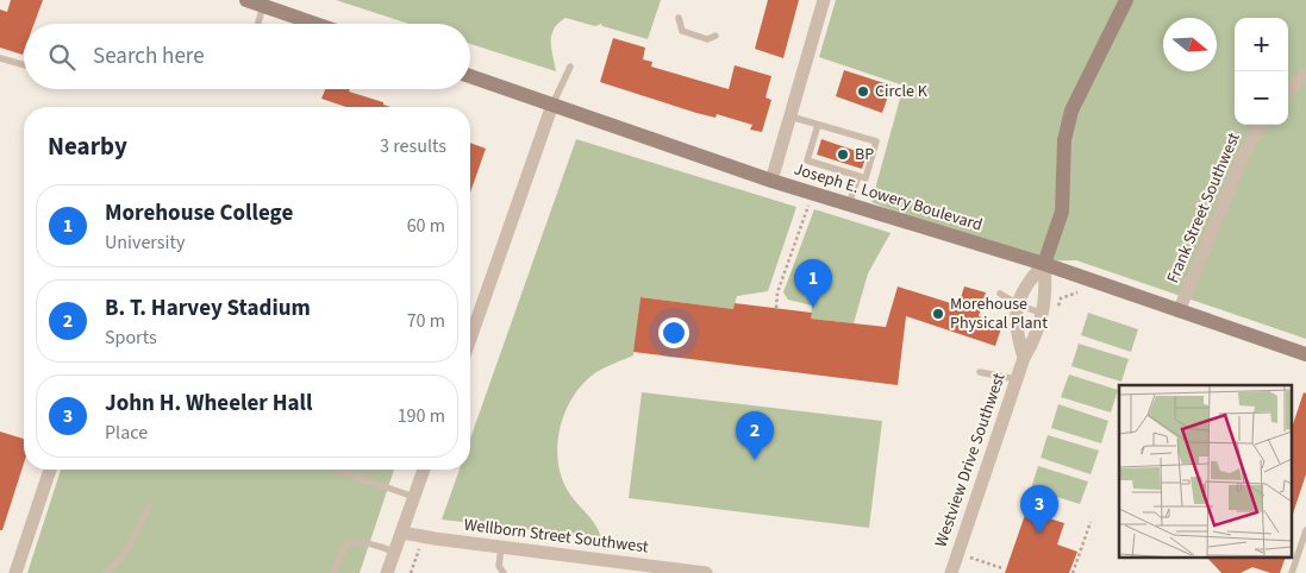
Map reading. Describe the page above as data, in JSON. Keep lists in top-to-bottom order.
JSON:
{
  "streets": {
    "main road": ["Joseph E. Lowery Boulevard", "Westview Drive Southwest"],
    "street": ["Frank Street Southwest", "Wellborn Street Southwest"]
  },
  "crossings": [
    ["Joseph E. Lowery Boulevard", "Frank Street Southwest"],
    ["Joseph E. Lowery Boulevard", "Westview Drive Southwest"]
  ],
  "places": ["Circle K", "BP", "Morehouse Physical Plant"],
  "north": "right",
  "page": {
    "map_buttons": ["+", "−"],
    "search": "Search here",
    "heading": ["Nearby", "3 results"],
    "list": [
      {
        "mark": "1",
        "name": "Morehouse College",
        "note": "University",
        "value": "60 m"
      },
      {
        "mark": "2",
        "name": "B. T. Harvey Stadium",
        "note": "Sports",
        "value": "70 m"
      },
      {
        "mark": "3",
        "name": "John H. Wheeler Hall",
        "note": "Place",
        "value": "190 m"
      }
    ],
    "pins": ["1", "2", "3"]
  }
}
